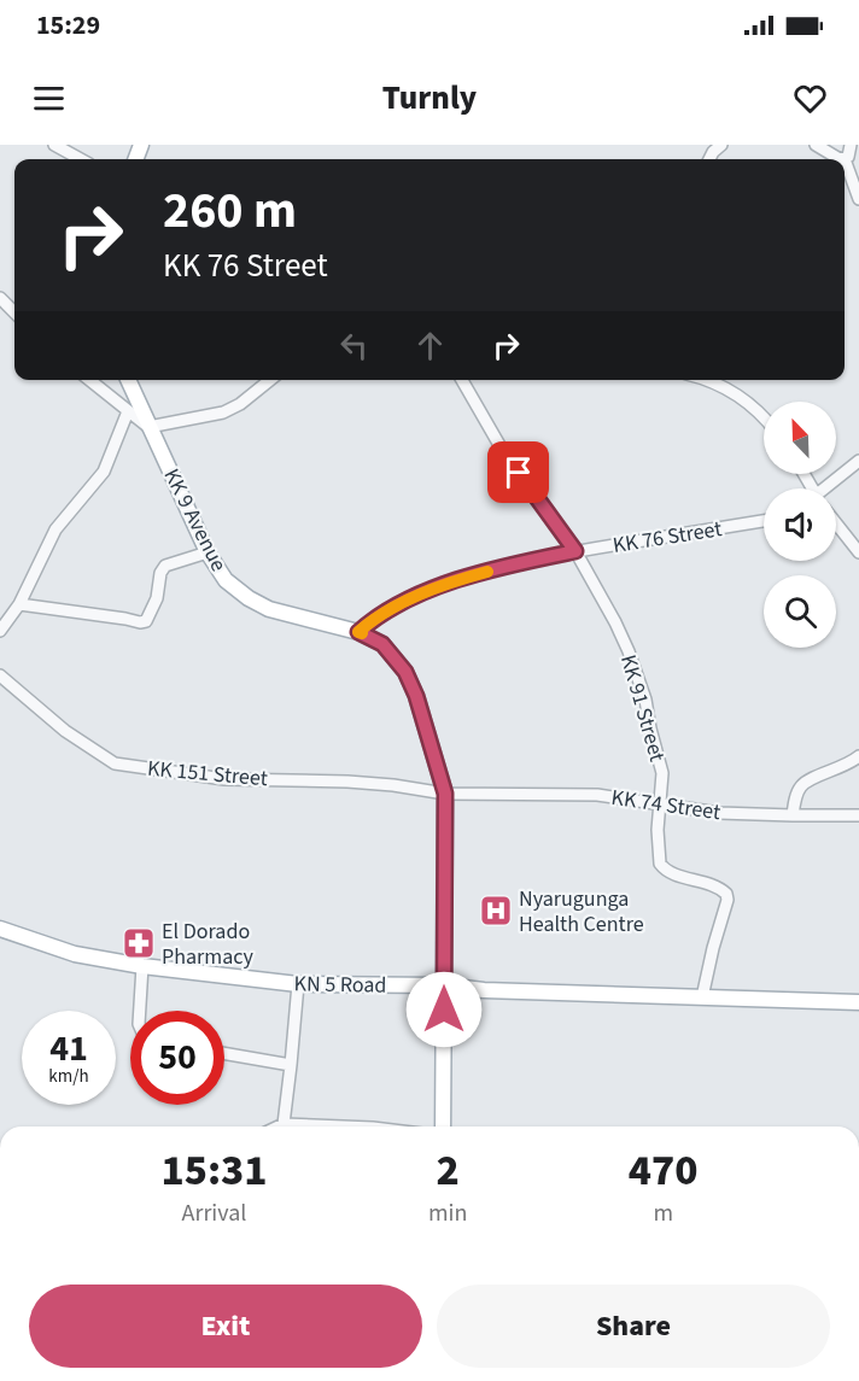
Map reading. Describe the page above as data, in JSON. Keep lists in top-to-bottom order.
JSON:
{
  "streets": {
    "main road": ["KK 9 Avenue", "KN 5 Road"],
    "street": [
      "KK 76 Street",
      "KK 91 Street",
      "KK 151 Street",
      "KK 74 Street"
    ]
  },
  "crossings": [
    ["KK 9 Avenue", "KK 76 Street"],
    ["KK 9 Avenue", "KK 151 Street"],
    ["KK 9 Avenue", "KK 74 Street"],
    ["KK 9 Avenue", "KN 5 Road"],
    ["KK 76 Street", "KK 91 Street"],
    ["KK 91 Street", "KK 74 Street"],
    ["KK 91 Street", "KN 5 Road"],
    ["KK 151 Street", "KK 74 Street"]
  ],
  "places": {
    "hospital": ["Nyarugunga Health Centre"],
    "pharmacy": ["El Dorado Pharmacy"]
  },
  "north": "top left",
  "page": {
    "status": "15:29",
    "header": "Turnly",
    "turn": ["260 m", "KK 76 Street"],
    "speed": "41 km/h",
    "limit": "50",
    "eta": [
      "15:31",
      "Arrival",
      "2",
      "min",
      "470",
      "m"
    ],
    "buttons": ["Exit", "Share"]
  }
}
